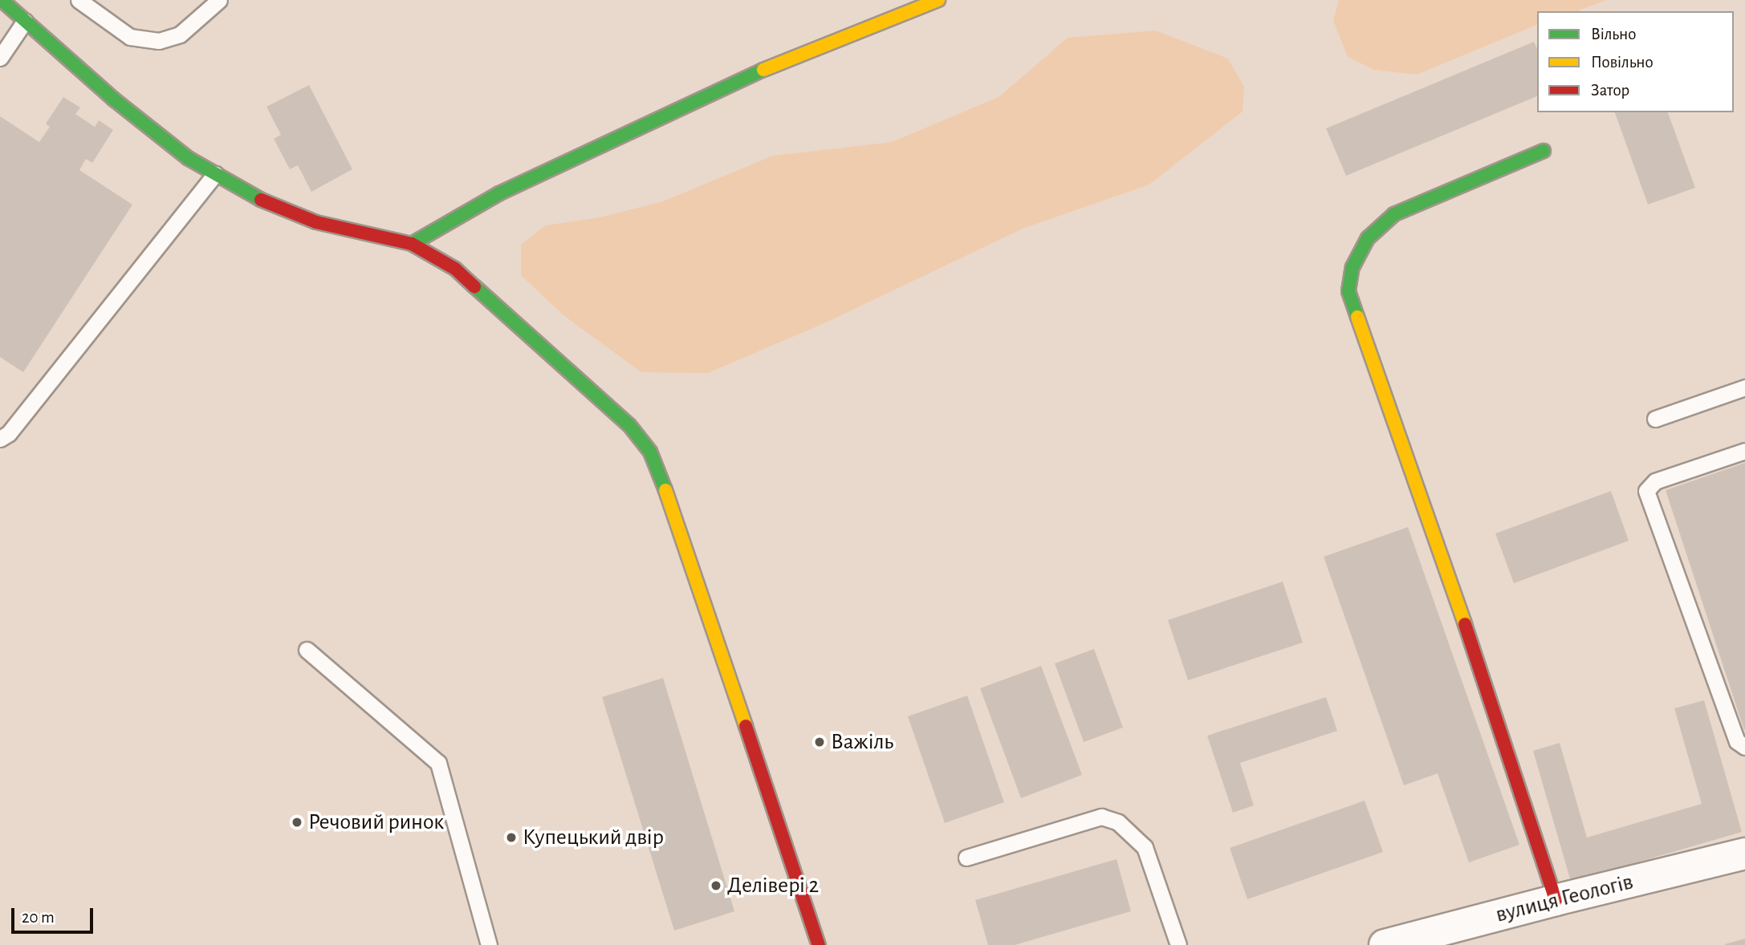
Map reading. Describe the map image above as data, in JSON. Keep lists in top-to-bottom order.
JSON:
{
  "streets": {
    "street": ["вулиця Геологів"]
  },
  "places": [
    "Важіль",
    "Речовий ринок",
    "Купецький двір",
    "Делівері 2"
  ],
  "legend": ["Вільно", "Повільно", "Затор"],
  "scale_bar": "20 m"
}
